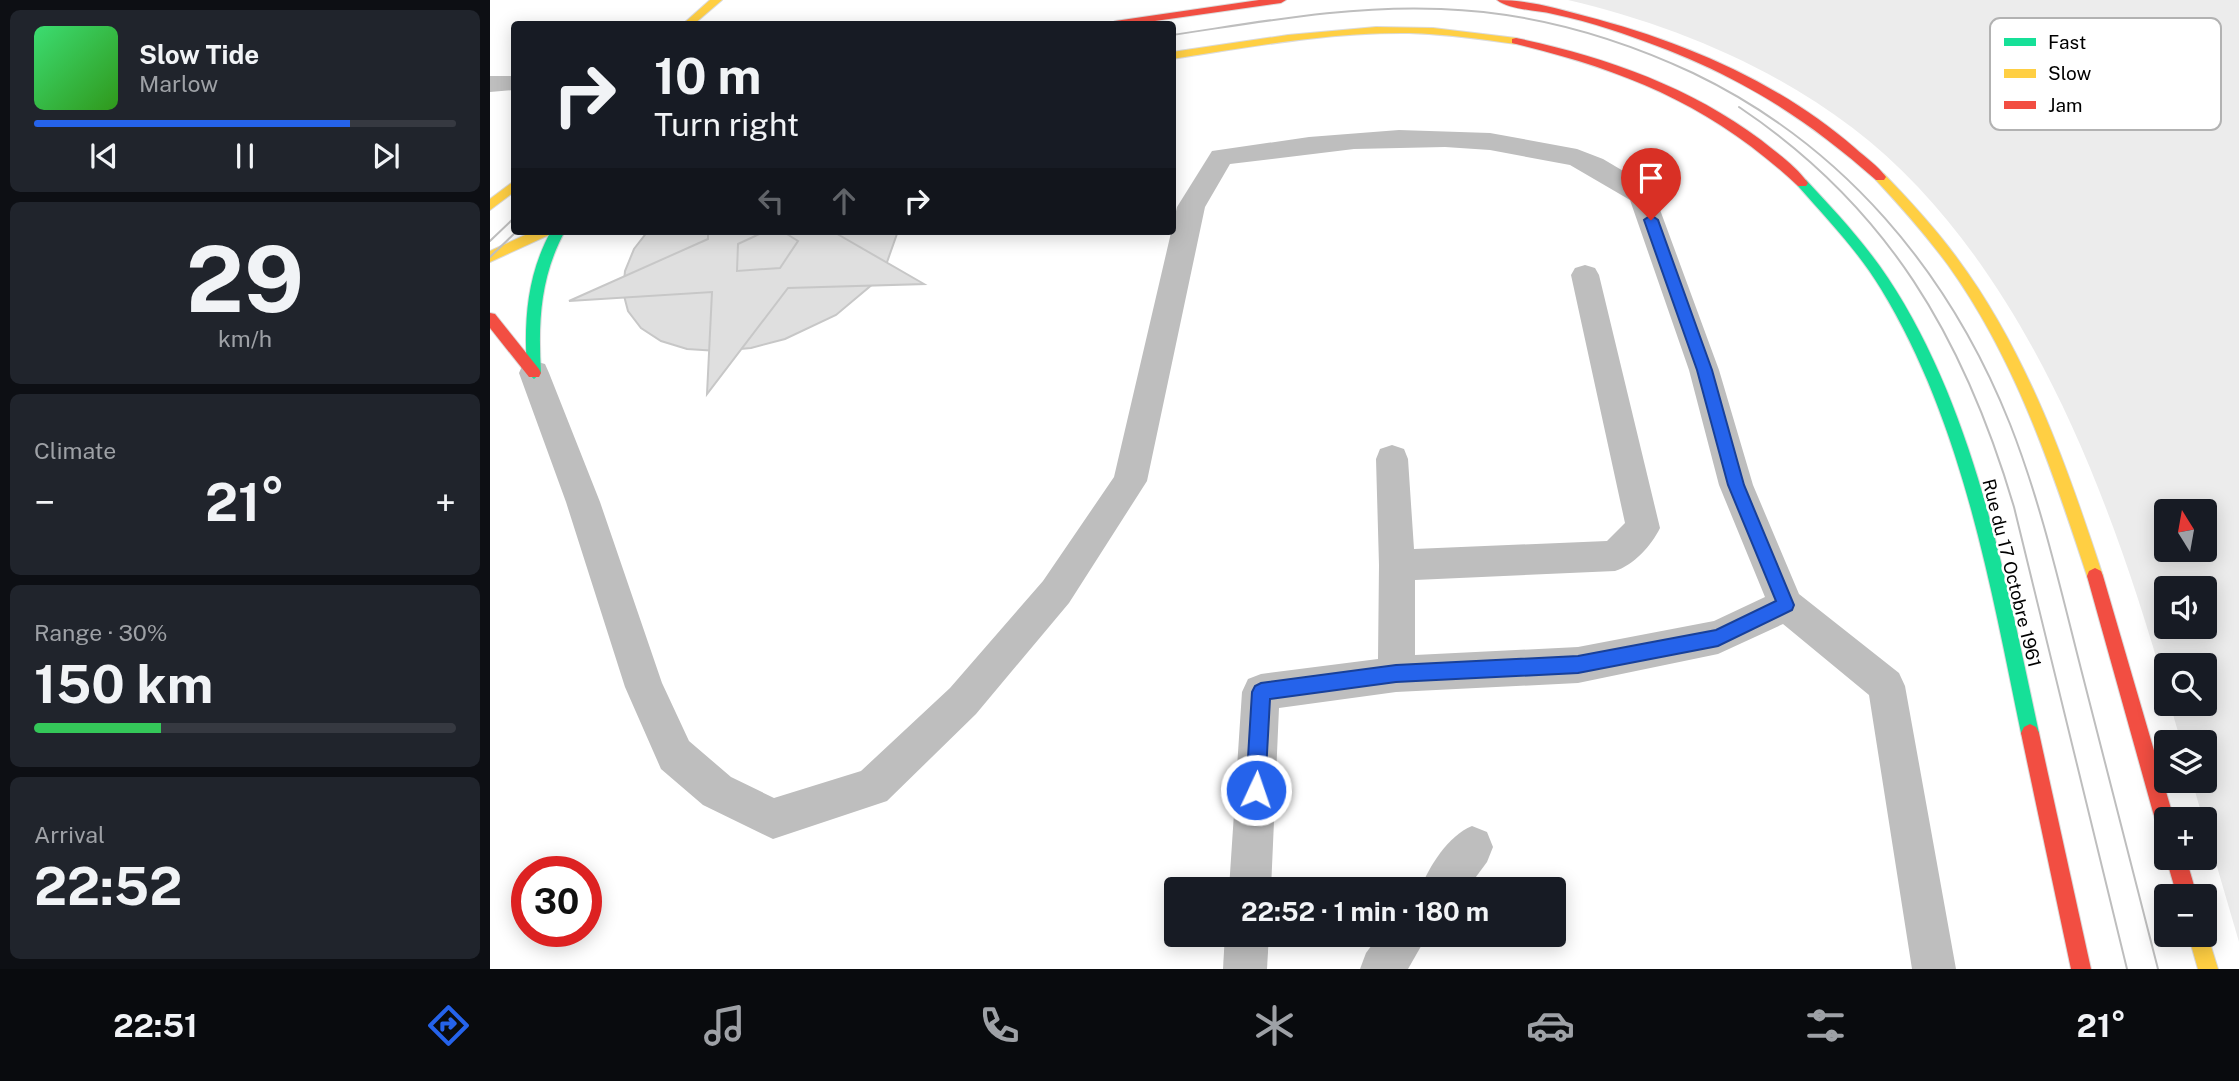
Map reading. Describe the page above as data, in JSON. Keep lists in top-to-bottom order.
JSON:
{
  "streets": {
    "main road": ["Rue du 17 Octobre 1961"]
  },
  "legend": ["Fast", "Slow", "Jam"],
  "north": "top",
  "page": {
    "turn": ["10 m", "Turn right"],
    "song": ["Slow Tide", "Marlow"],
    "tile": [
      ["29", "km/h"],
      "Climate",
      ["Range · 30%", "150 km"],
      ["Arrival", "22:52"]
    ],
    "heat": ["−", "21°", "+"],
    "map_buttons": ["+", "−"],
    "limit": "30",
    "trip": "22:52 · 1 min · 180 m",
    "tabs": ["22:51", "21°"]
  }
}
